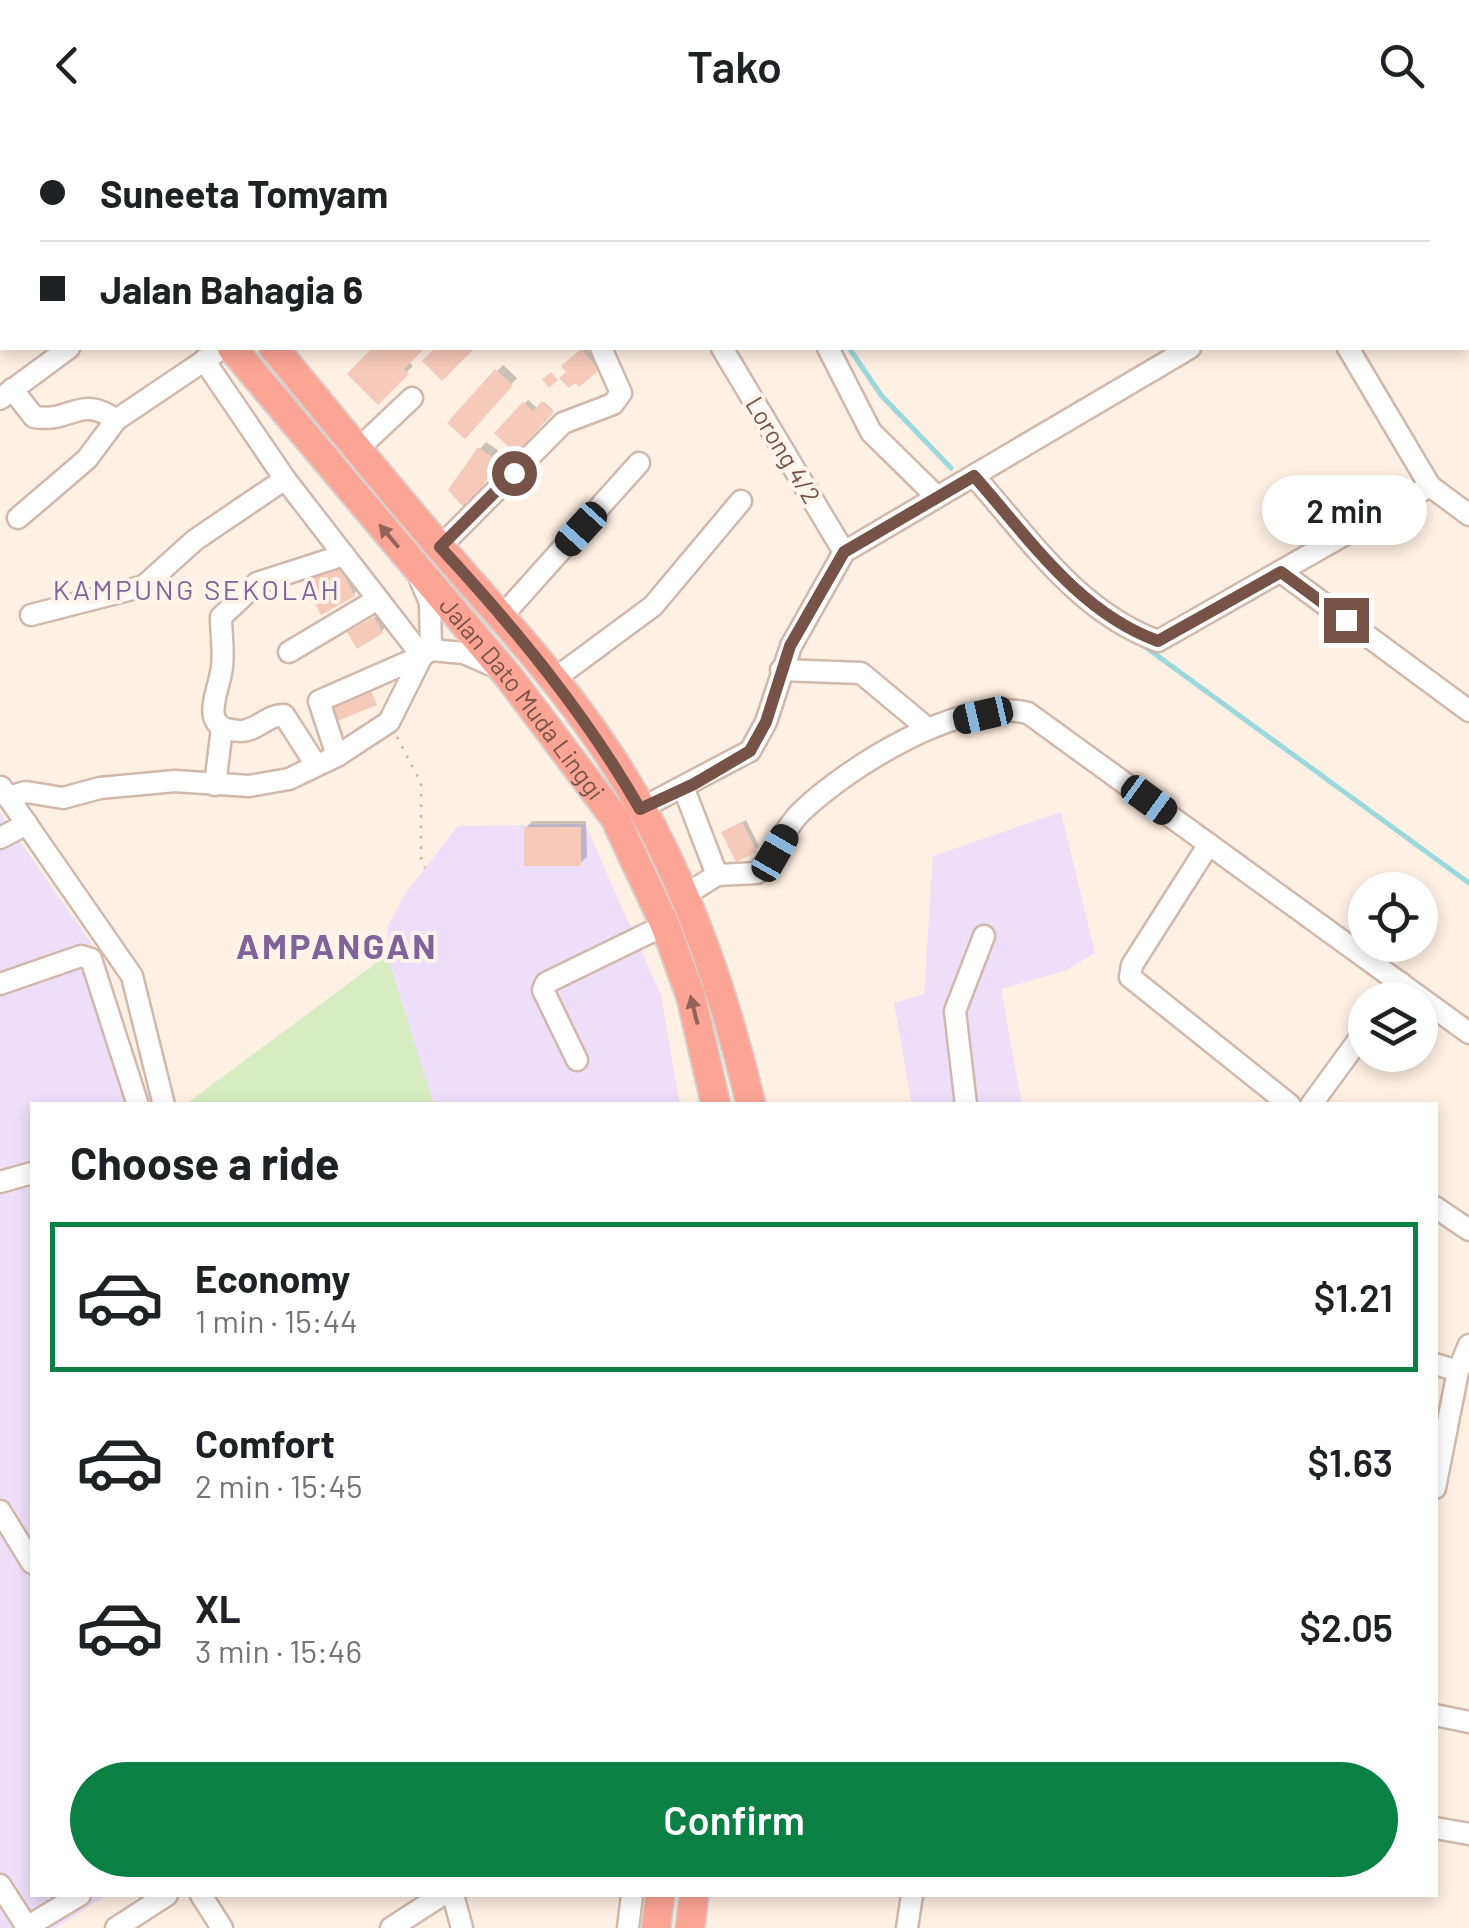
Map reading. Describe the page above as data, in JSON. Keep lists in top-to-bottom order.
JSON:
{
  "streets": {
    "highway": ["Jalan Dato Muda Linggi"],
    "street": ["Lorong 4/2"]
  },
  "districts": ["KAMPUNG SEKOLAH", "AMPANGAN"],
  "page": {
    "header": "Tako",
    "banner": ["Suneeta Tomyam", "Jalan Bahagia 6"],
    "bubble": "2 min",
    "heading": "Choose a ride",
    "list": [
      {
        "name": "Economy",
        "note": "1 min · 15:44",
        "value": "$1.21"
      },
      {
        "name": "Comfort",
        "note": "2 min · 15:45",
        "value": "$1.63"
      },
      {
        "name": "XL",
        "note": "3 min · 15:46",
        "value": "$2.05"
      }
    ],
    "buttons": "Confirm"
  }
}
